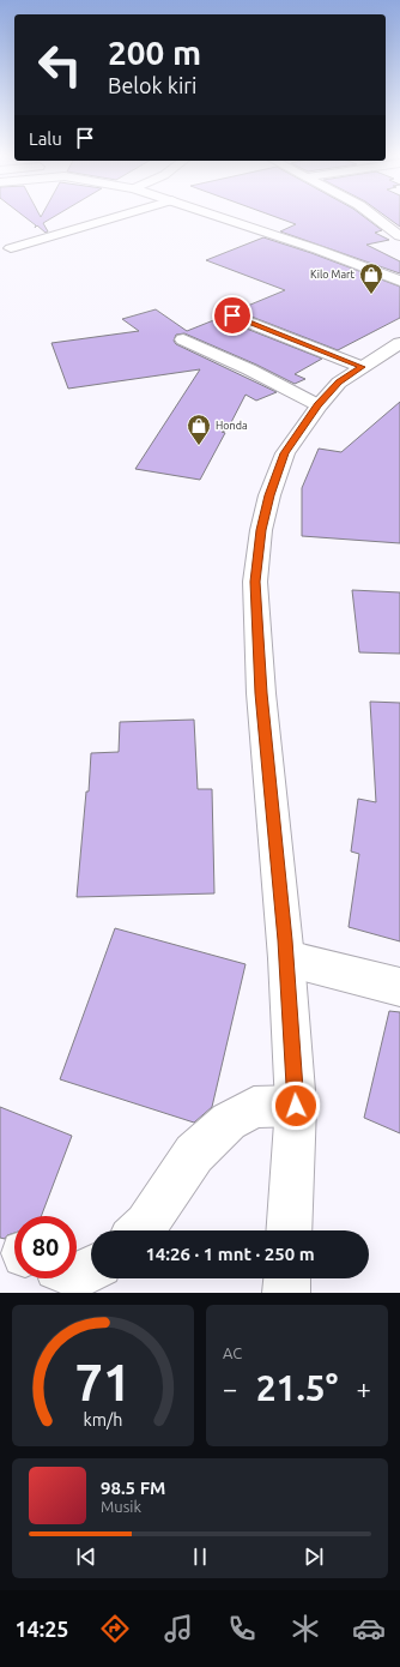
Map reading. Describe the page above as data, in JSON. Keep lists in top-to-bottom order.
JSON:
{
  "places": {
    "shop": ["Kilo Mart", "Honda"]
  },
  "page": {
    "turn": ["200 m", "Belok kiri"],
    "then": "Lalu",
    "limit": "80",
    "trip": "14:26 · 1 mnt · 250 m",
    "tile": "AC",
    "heat": ["−", "21.5°", "+"],
    "song": ["98.5 FM", "Musik"],
    "tabs": "14:25",
    "gauge": ["71", "km/h"]
  }
}
